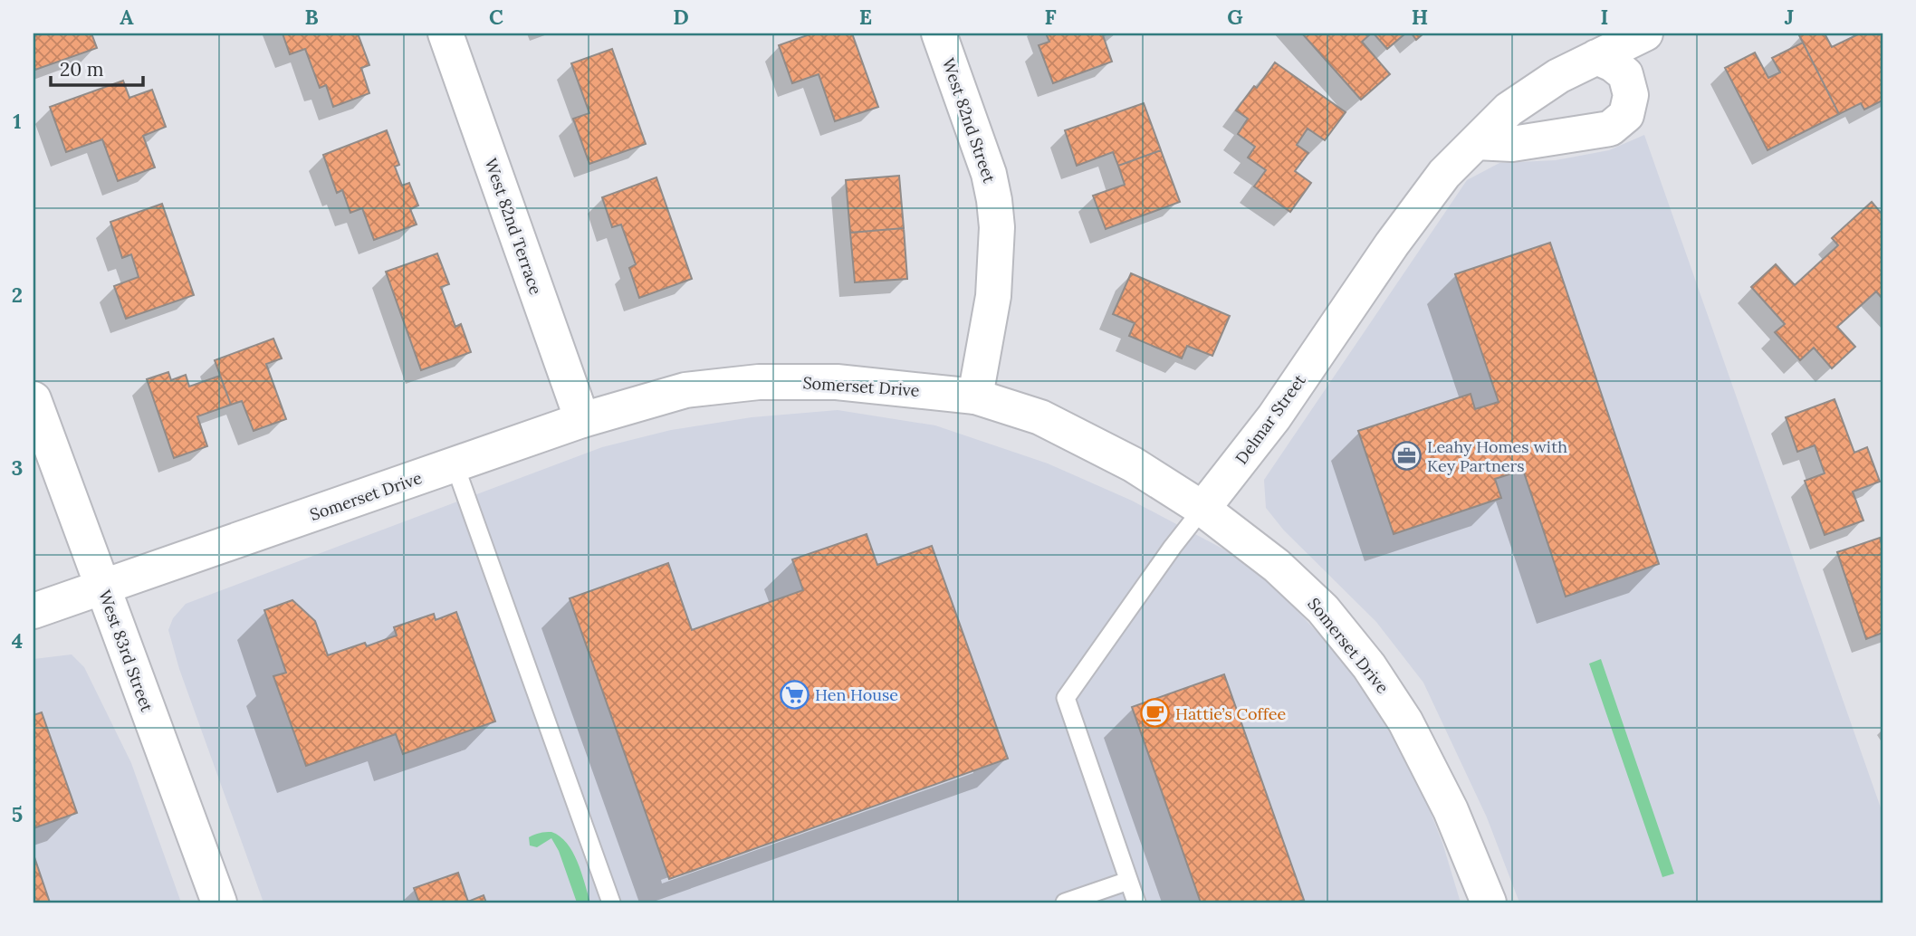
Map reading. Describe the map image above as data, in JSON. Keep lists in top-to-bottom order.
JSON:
{
  "streets": {
    "street": [
      "West 82nd Street",
      "West 82nd Terrace",
      "Somerset Drive",
      "Delmar Street",
      "West 83rd Street"
    ]
  },
  "crossings": [
    ["West 82nd Street", "Somerset Drive"],
    ["West 82nd Terrace", "Somerset Drive"],
    ["Somerset Drive", "Delmar Street"],
    ["Somerset Drive", "West 83rd Street"]
  ],
  "places": {
    "office": ["Leahy Homes with Key Partners"],
    "supermarket": ["Hen House"],
    "cafe": ["Hattie’s Coffee"]
  },
  "scale_bar": "20 m",
  "grid": {
    "columns": [
      "A",
      "B",
      "C",
      "D",
      "E",
      "F",
      "G",
      "H",
      "I",
      "J"
    ],
    "rows": [
      "1",
      "2",
      "3",
      "4",
      "5"
    ]
  }
}
